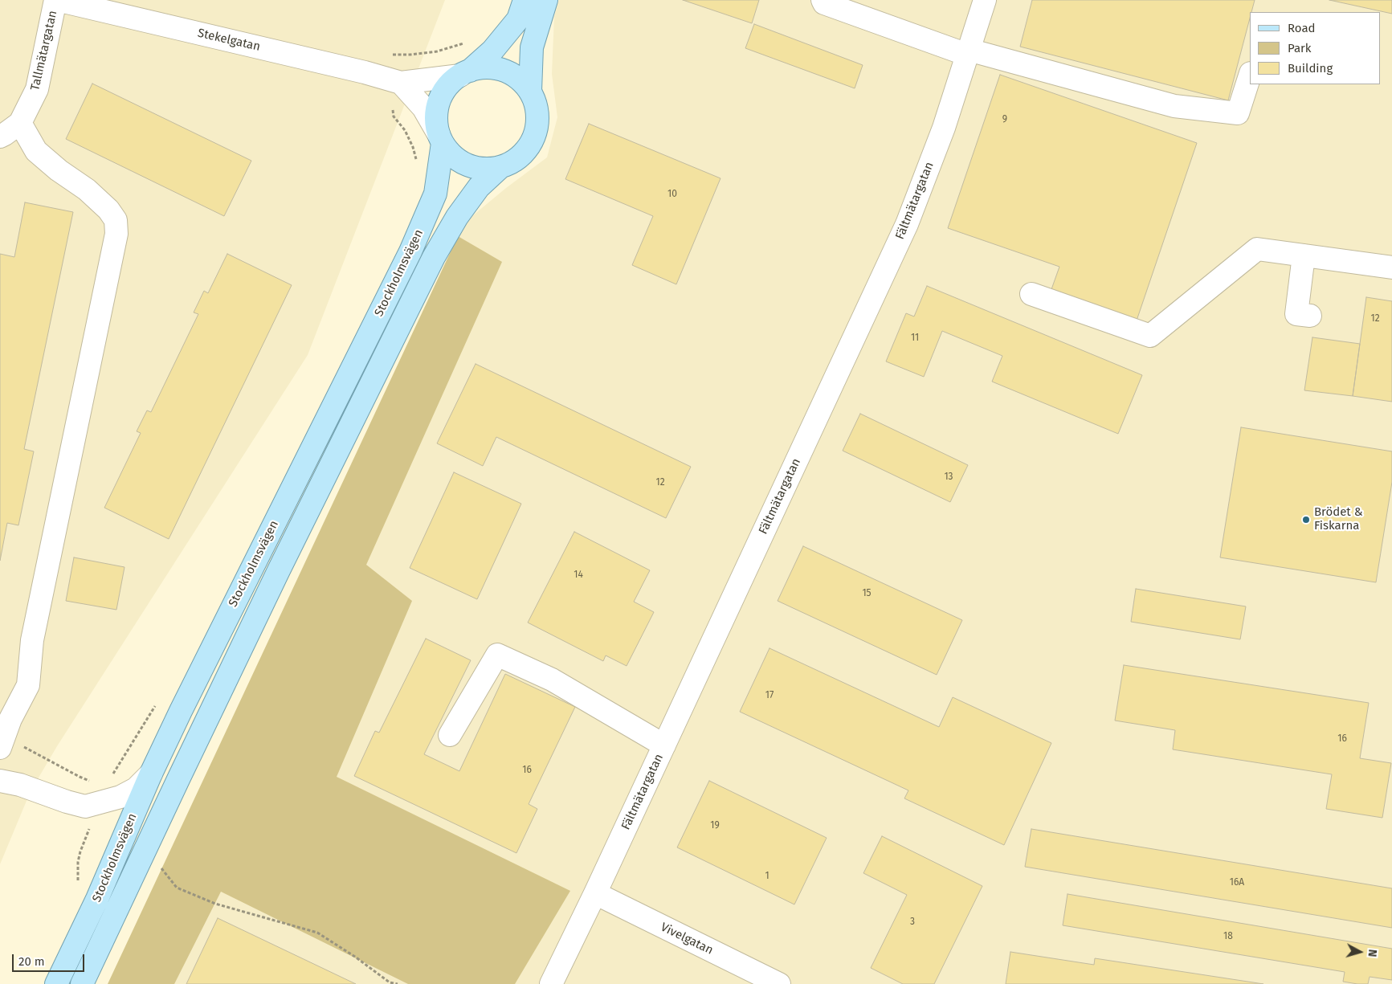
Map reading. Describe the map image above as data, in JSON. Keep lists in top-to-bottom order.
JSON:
{
  "streets": {
    "main road": ["Stockholmsvägen"],
    "street": [
      "Stekelgatan",
      "Tallmätargatan",
      "Fältmätargatan",
      "Vivelgatan"
    ]
  },
  "crossings": [
    ["Stekelgatan", "Tallmätargatan"],
    ["Fältmätargatan", "Vivelgatan"]
  ],
  "places": ["Brödet & Fiskarna"],
  "house_numbers": [
    "9",
    "10",
    "12",
    "11",
    "13",
    "12",
    "14",
    "15",
    "17",
    "16",
    "16",
    "19",
    "1",
    "16A",
    "3",
    "18"
  ],
  "legend": ["Road", "Park", "Building"],
  "scale_bar": "20 m",
  "north": "right"
}
